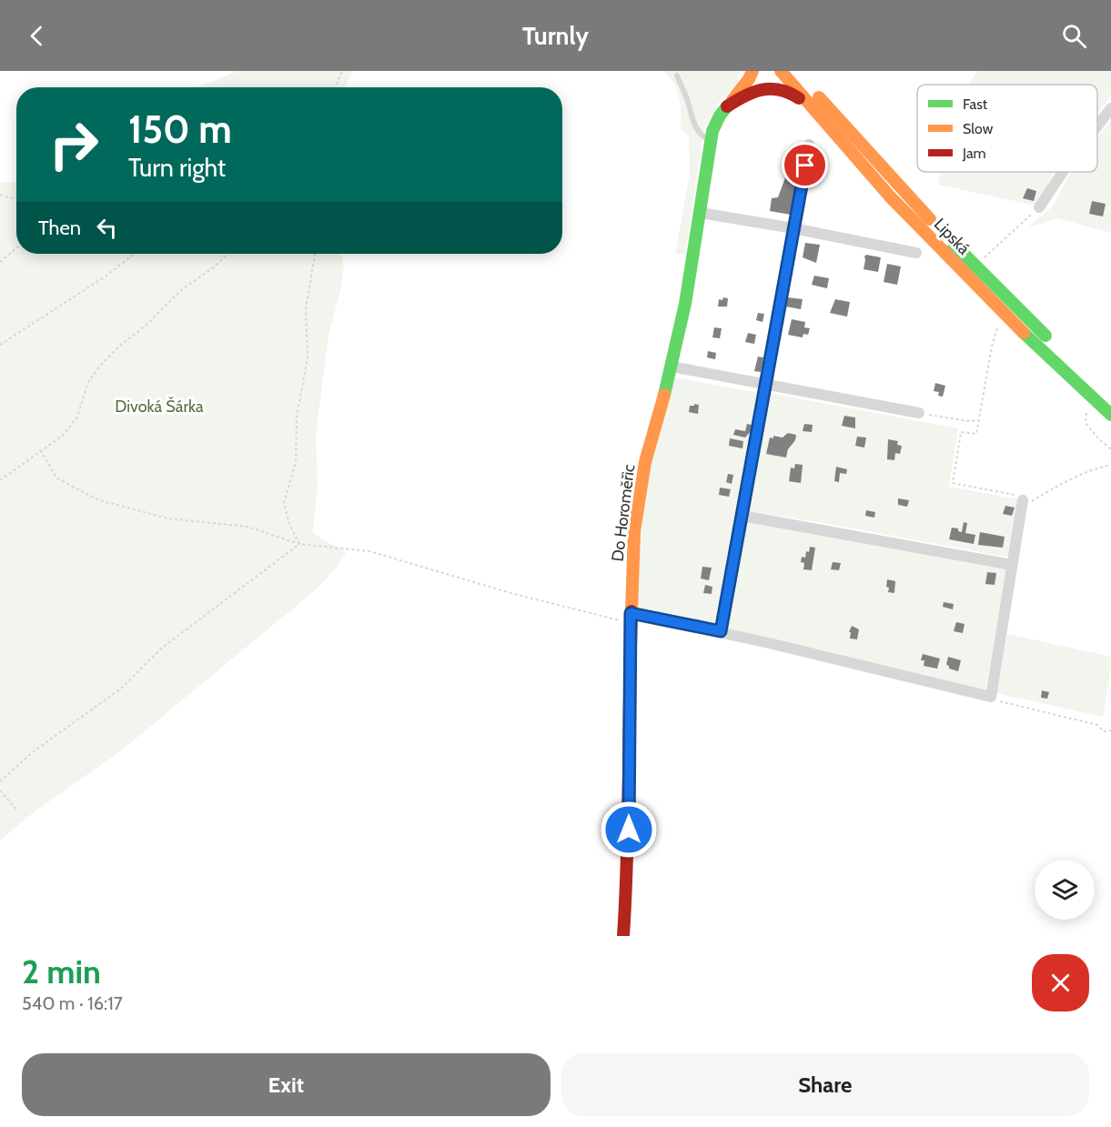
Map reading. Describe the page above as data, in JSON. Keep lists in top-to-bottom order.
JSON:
{
  "streets": {
    "main road": ["Lipská", "Do Horoměřic"]
  },
  "parks": ["Divoká Šárka"],
  "legend": ["Fast", "Slow", "Jam"],
  "page": {
    "header": "Turnly",
    "turn": ["150 m", "Turn right"],
    "then": "Then",
    "heading": ["2 min", "540 m · 16:17"],
    "buttons": ["Exit", "Share"]
  }
}
